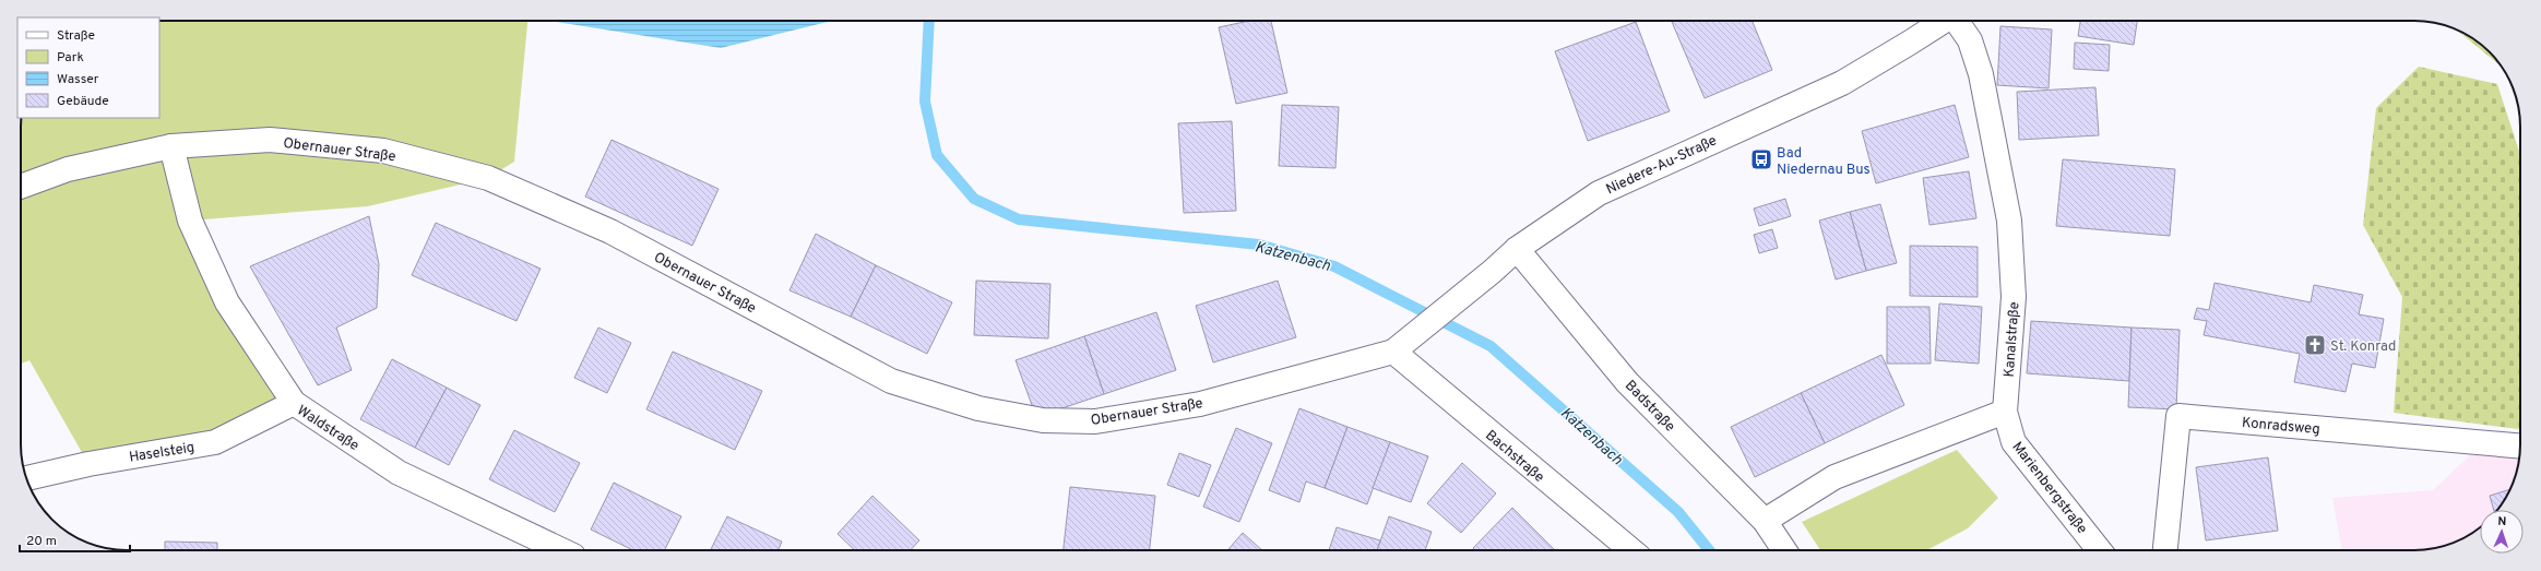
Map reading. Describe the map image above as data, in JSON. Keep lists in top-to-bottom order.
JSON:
{
  "streets": {
    "street": [
      "Obernauer Straße",
      "Niedere-Au-Straße",
      "Kanalstraße",
      "Badstraße",
      "Konradsweg",
      "Waldstraße",
      "Haselsteig",
      "Bachstraße",
      "Marienbergstraße"
    ]
  },
  "crossings": [
    ["Obernauer Straße", "Niedere-Au-Straße"],
    ["Obernauer Straße", "Waldstraße"],
    ["Obernauer Straße", "Bachstraße"],
    ["Niedere-Au-Straße", "Badstraße"],
    ["Niedere-Au-Straße", "Bachstraße"],
    ["Kanalstraße", "Marienbergstraße"],
    ["Waldstraße", "Haselsteig"]
  ],
  "water": ["Katzenbach"],
  "places": {
    "bus stop": ["Bad Niedernau Bus"],
    "church": ["St. Konrad"]
  },
  "legend": [
    "Straße",
    "Park",
    "Wasser",
    "Gebäude"
  ],
  "scale_bar": "20 m",
  "north": "top"
}
